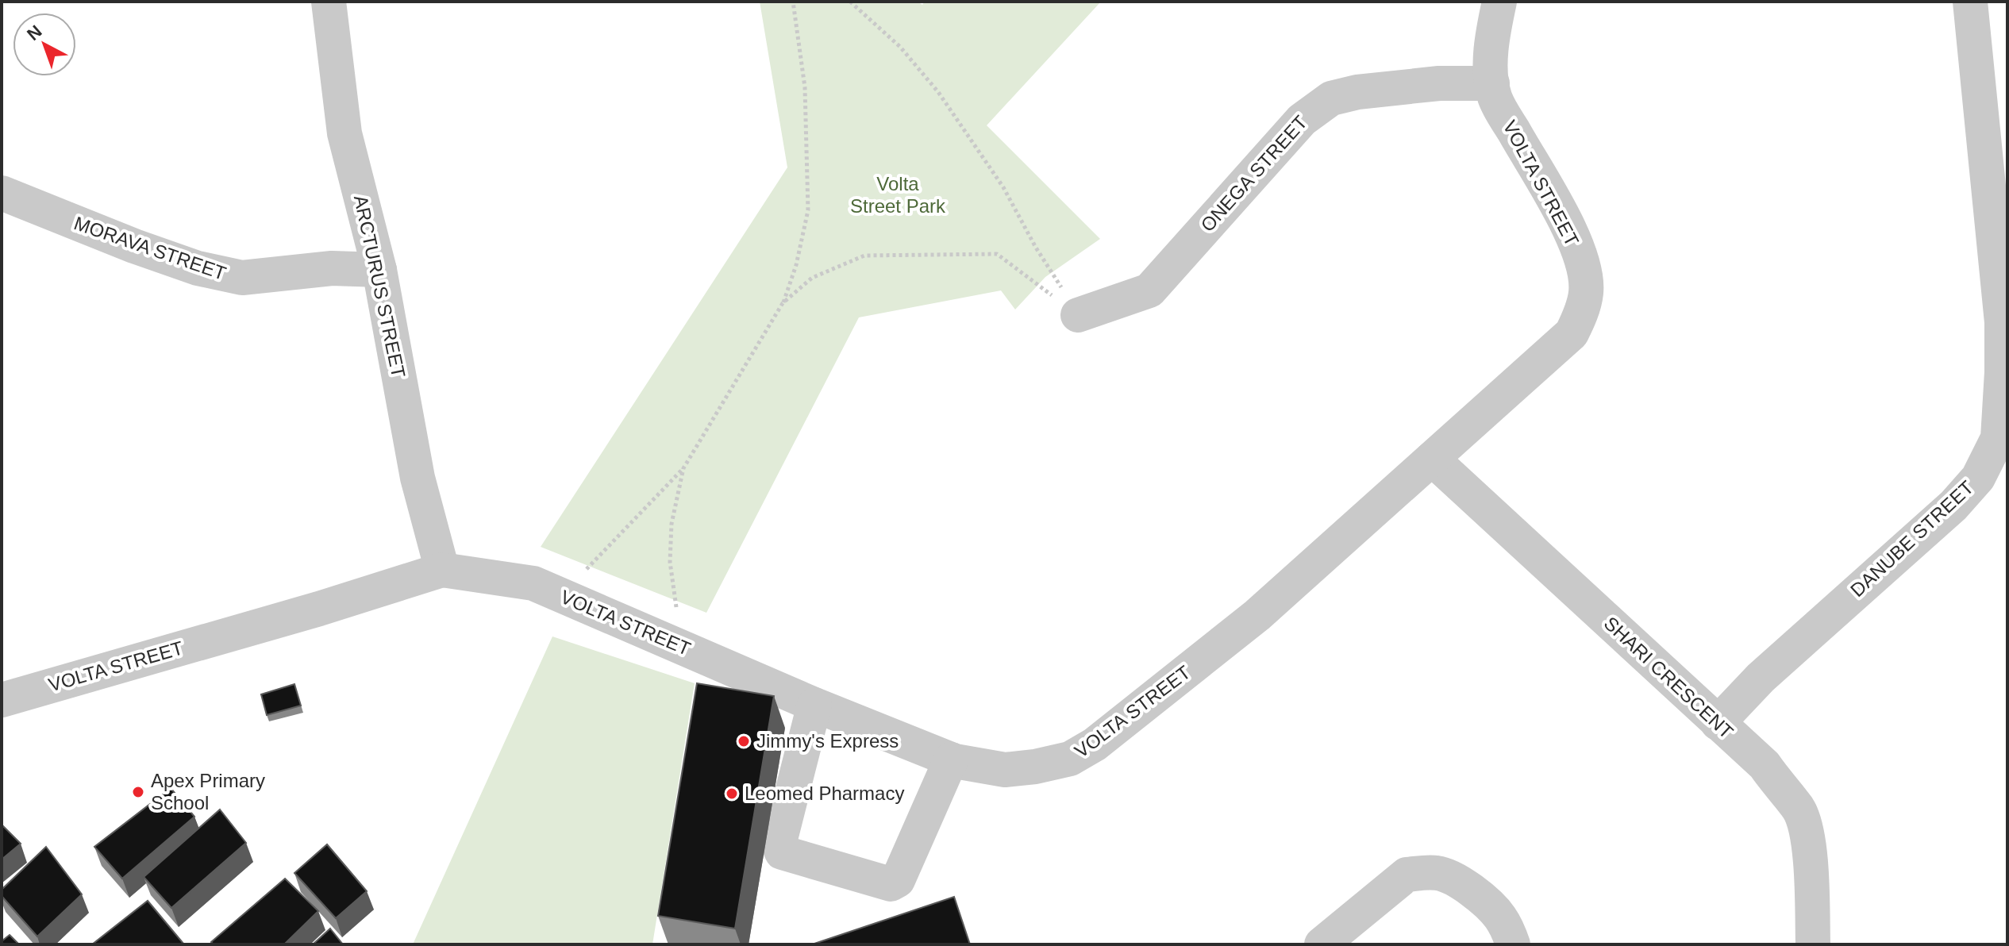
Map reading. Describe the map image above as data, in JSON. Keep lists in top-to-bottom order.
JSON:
{
  "streets": {
    "street": [
      "ONEGA STREET",
      "VOLTA STREET",
      "MORAVA STREET",
      "ARCTURUS STREET",
      "DANUBE STREET",
      "SHARI CRESCENT"
    ]
  },
  "crossings": [
    ["ONEGA STREET", "VOLTA STREET"],
    ["VOLTA STREET", "ARCTURUS STREET"],
    ["VOLTA STREET", "SHARI CRESCENT"],
    ["MORAVA STREET", "ARCTURUS STREET"],
    ["DANUBE STREET", "SHARI CRESCENT"]
  ],
  "parks": ["Volta Street Park"],
  "places": ["Jimmy's Express", "Apex Primary School", "Leomed Pharmacy"],
  "north": "top left"
}
